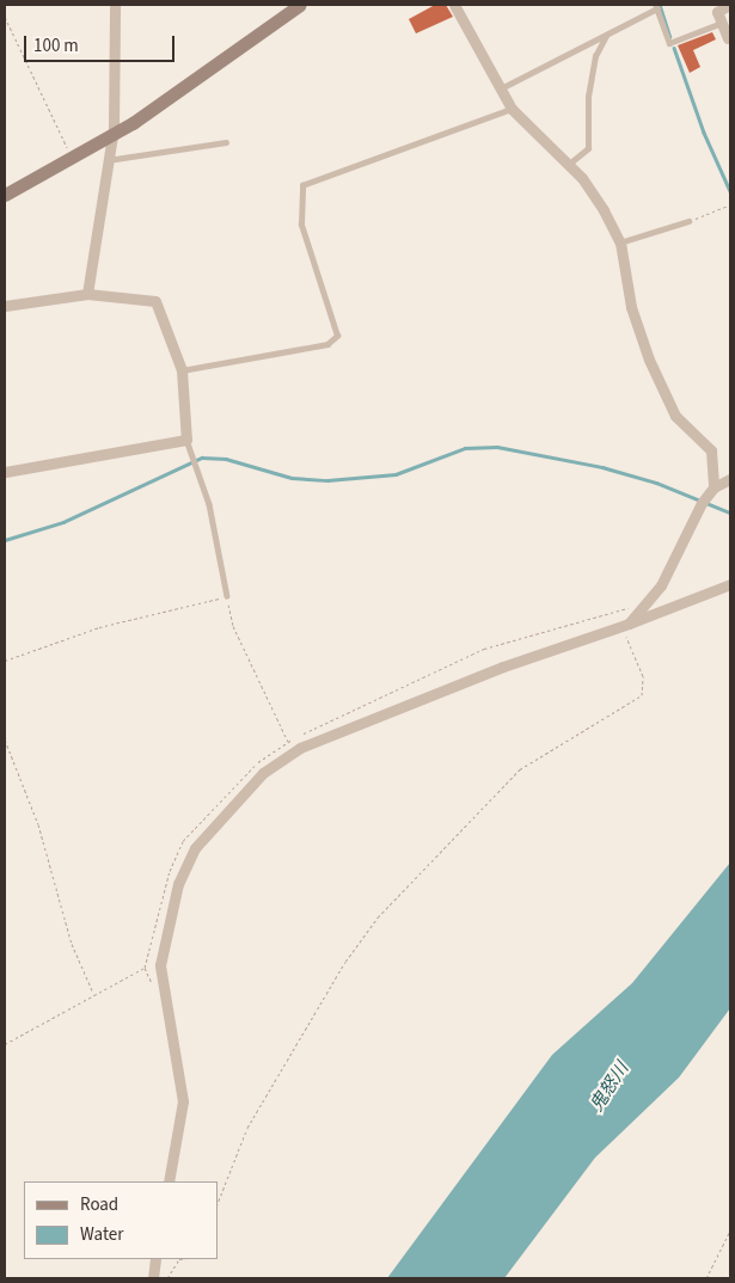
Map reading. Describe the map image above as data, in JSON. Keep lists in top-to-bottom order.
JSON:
{
  "water": ["鬼怒川"],
  "legend": ["Road", "Water"],
  "scale_bar": "100 m"
}
